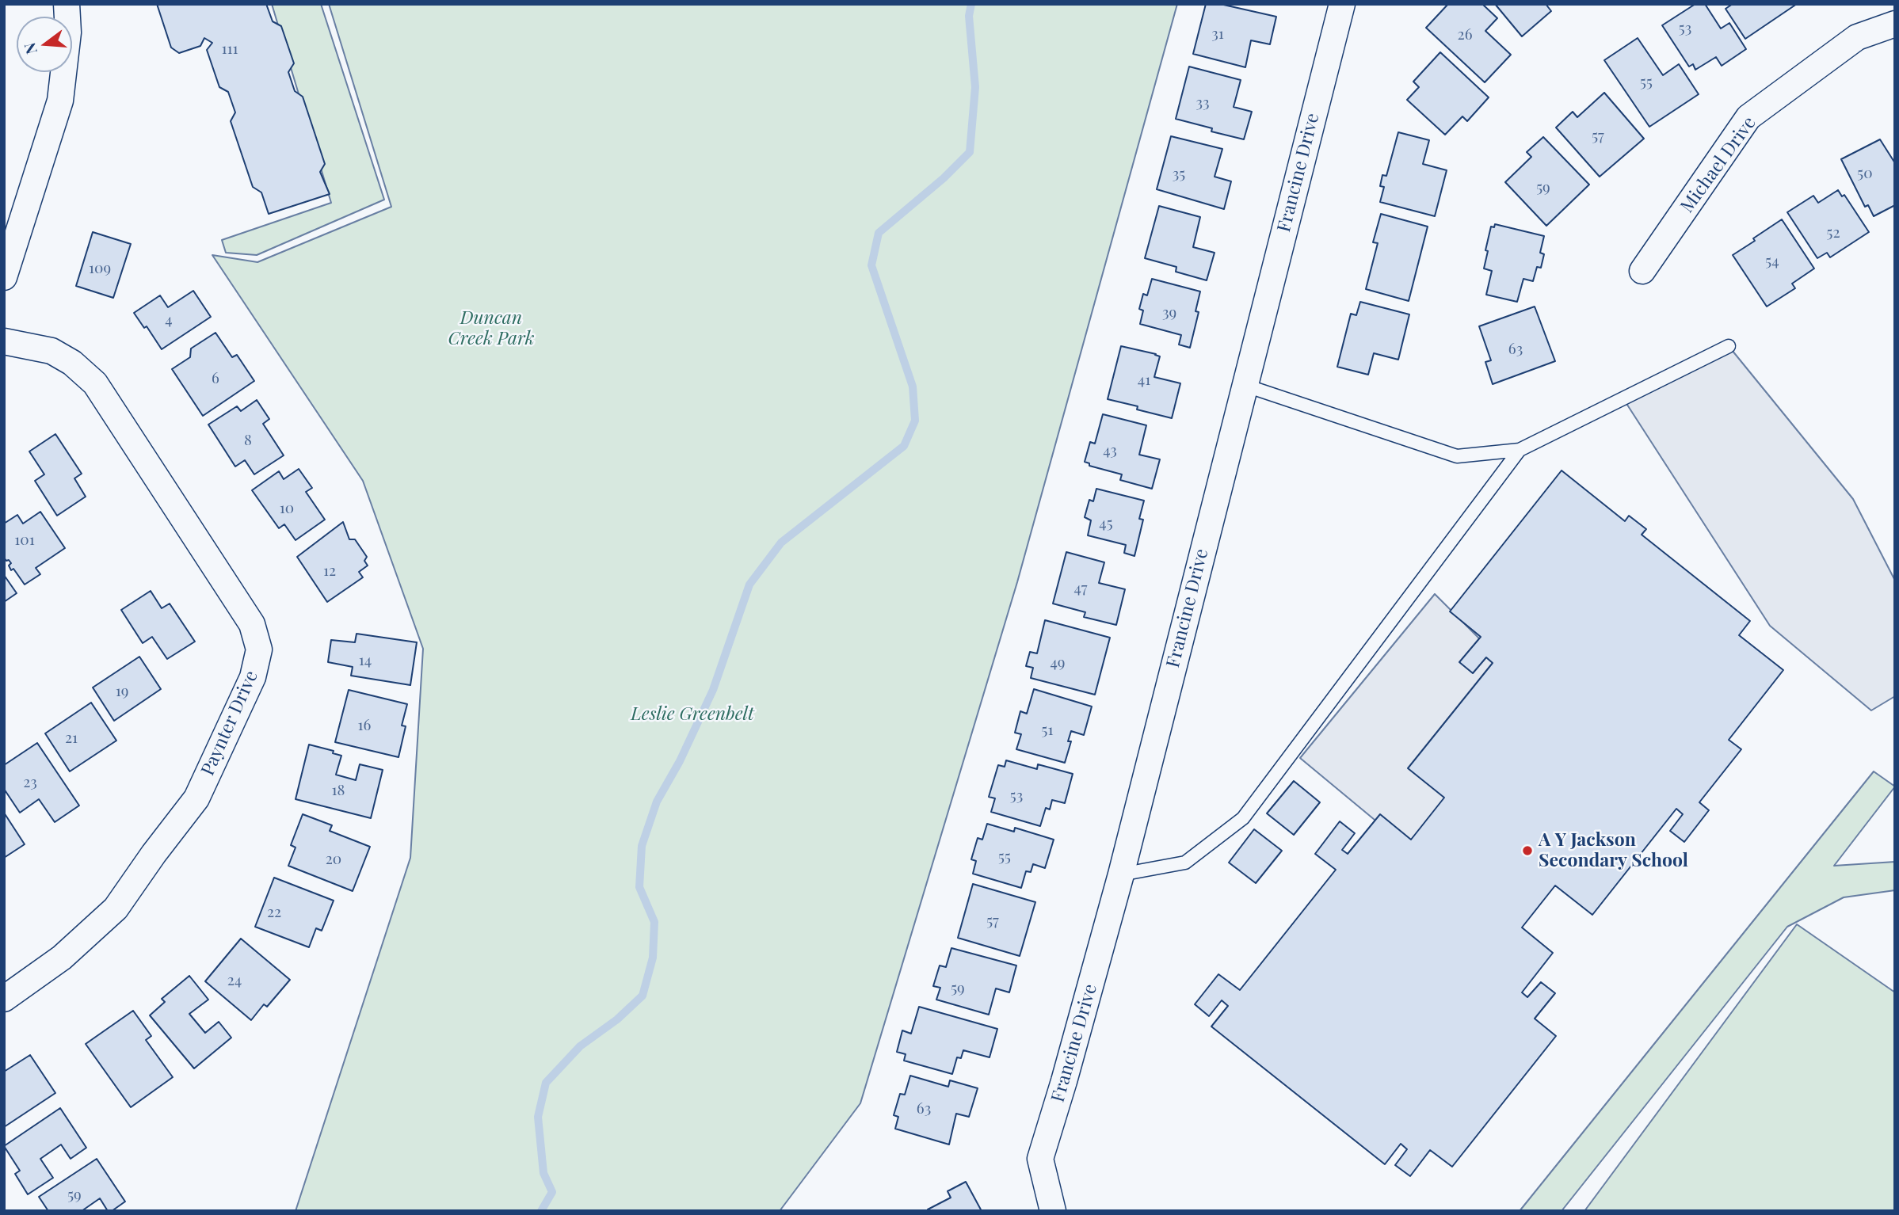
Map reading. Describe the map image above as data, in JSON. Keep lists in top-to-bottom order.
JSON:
{
  "streets": {
    "street": ["Michael Drive", "Francine Drive", "Paynter Drive"]
  },
  "parks": ["Duncan Creek Park", "Leslie Greenbelt"],
  "places": ["A Y Jackson Secondary School"],
  "house_numbers": [
    "53",
    "31",
    "26",
    "111",
    "55",
    "33",
    "57",
    "50",
    "35",
    "59",
    "52",
    "54",
    "109",
    "39",
    "4",
    "63",
    "6",
    "41",
    "8",
    "43",
    "10",
    "45",
    "101",
    "12",
    "47",
    "14",
    "49",
    "19",
    "16",
    "51",
    "21",
    "23",
    "18",
    "53",
    "55",
    "20",
    "22",
    "57",
    "24",
    "59",
    "63",
    "59"
  ],
  "north": "left"
}
